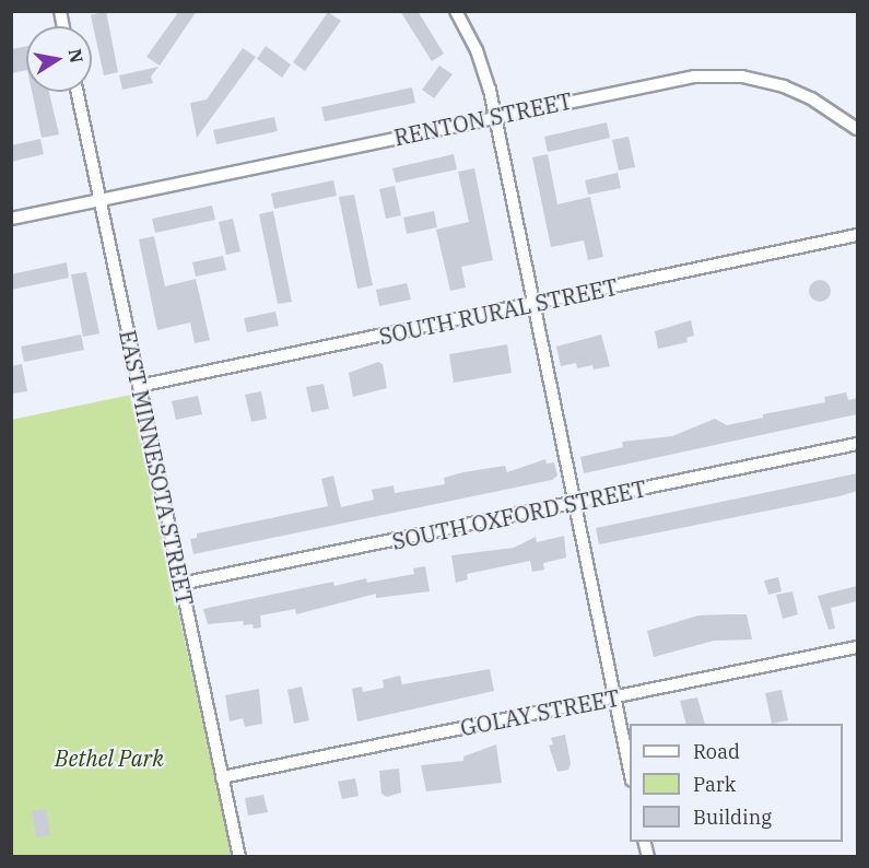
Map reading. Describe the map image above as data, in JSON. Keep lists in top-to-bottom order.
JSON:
{
  "streets": {
    "street": [
      "RENTON STREET",
      "SOUTH RURAL STREET",
      "EAST MINNESOTA STREET",
      "SOUTH OXFORD STREET",
      "GOLAY STREET"
    ]
  },
  "crossings": [
    ["RENTON STREET", "EAST MINNESOTA STREET"],
    ["SOUTH RURAL STREET", "EAST MINNESOTA STREET"],
    ["EAST MINNESOTA STREET", "SOUTH OXFORD STREET"],
    ["EAST MINNESOTA STREET", "GOLAY STREET"]
  ],
  "parks": ["Bethel Park"],
  "legend": ["Road", "Park", "Building"],
  "north": "right"
}
